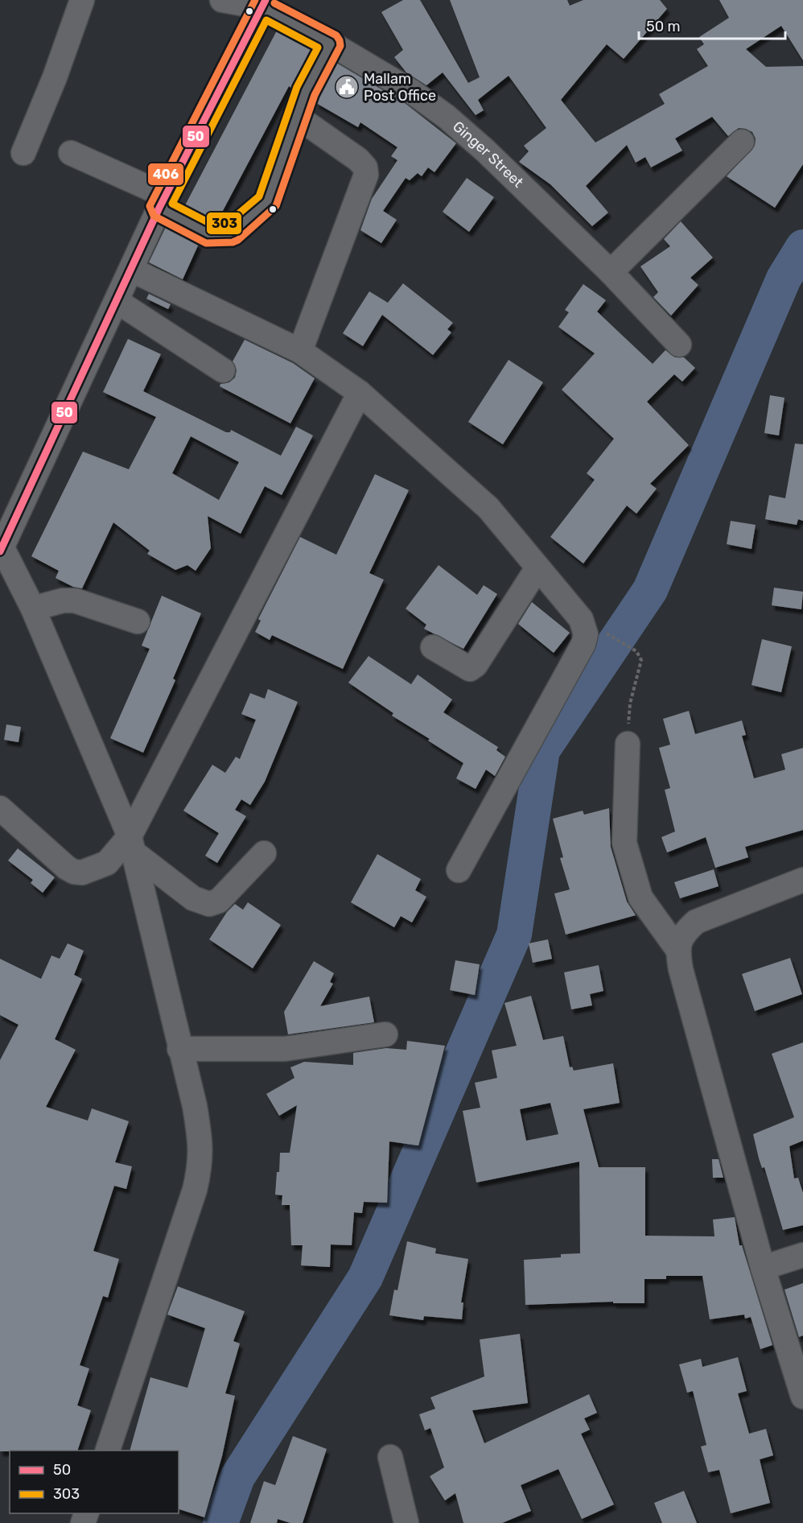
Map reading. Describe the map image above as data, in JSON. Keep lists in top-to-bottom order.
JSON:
{
  "streets": {
    "street": ["Ginger Street"]
  },
  "places": {
    "public building": ["Mallam Post Office"]
  },
  "lines": ["transit line 50", "transit line 406", "transit line 303"],
  "legend": ["50", "303"],
  "scale_bar": "50 m"
}
